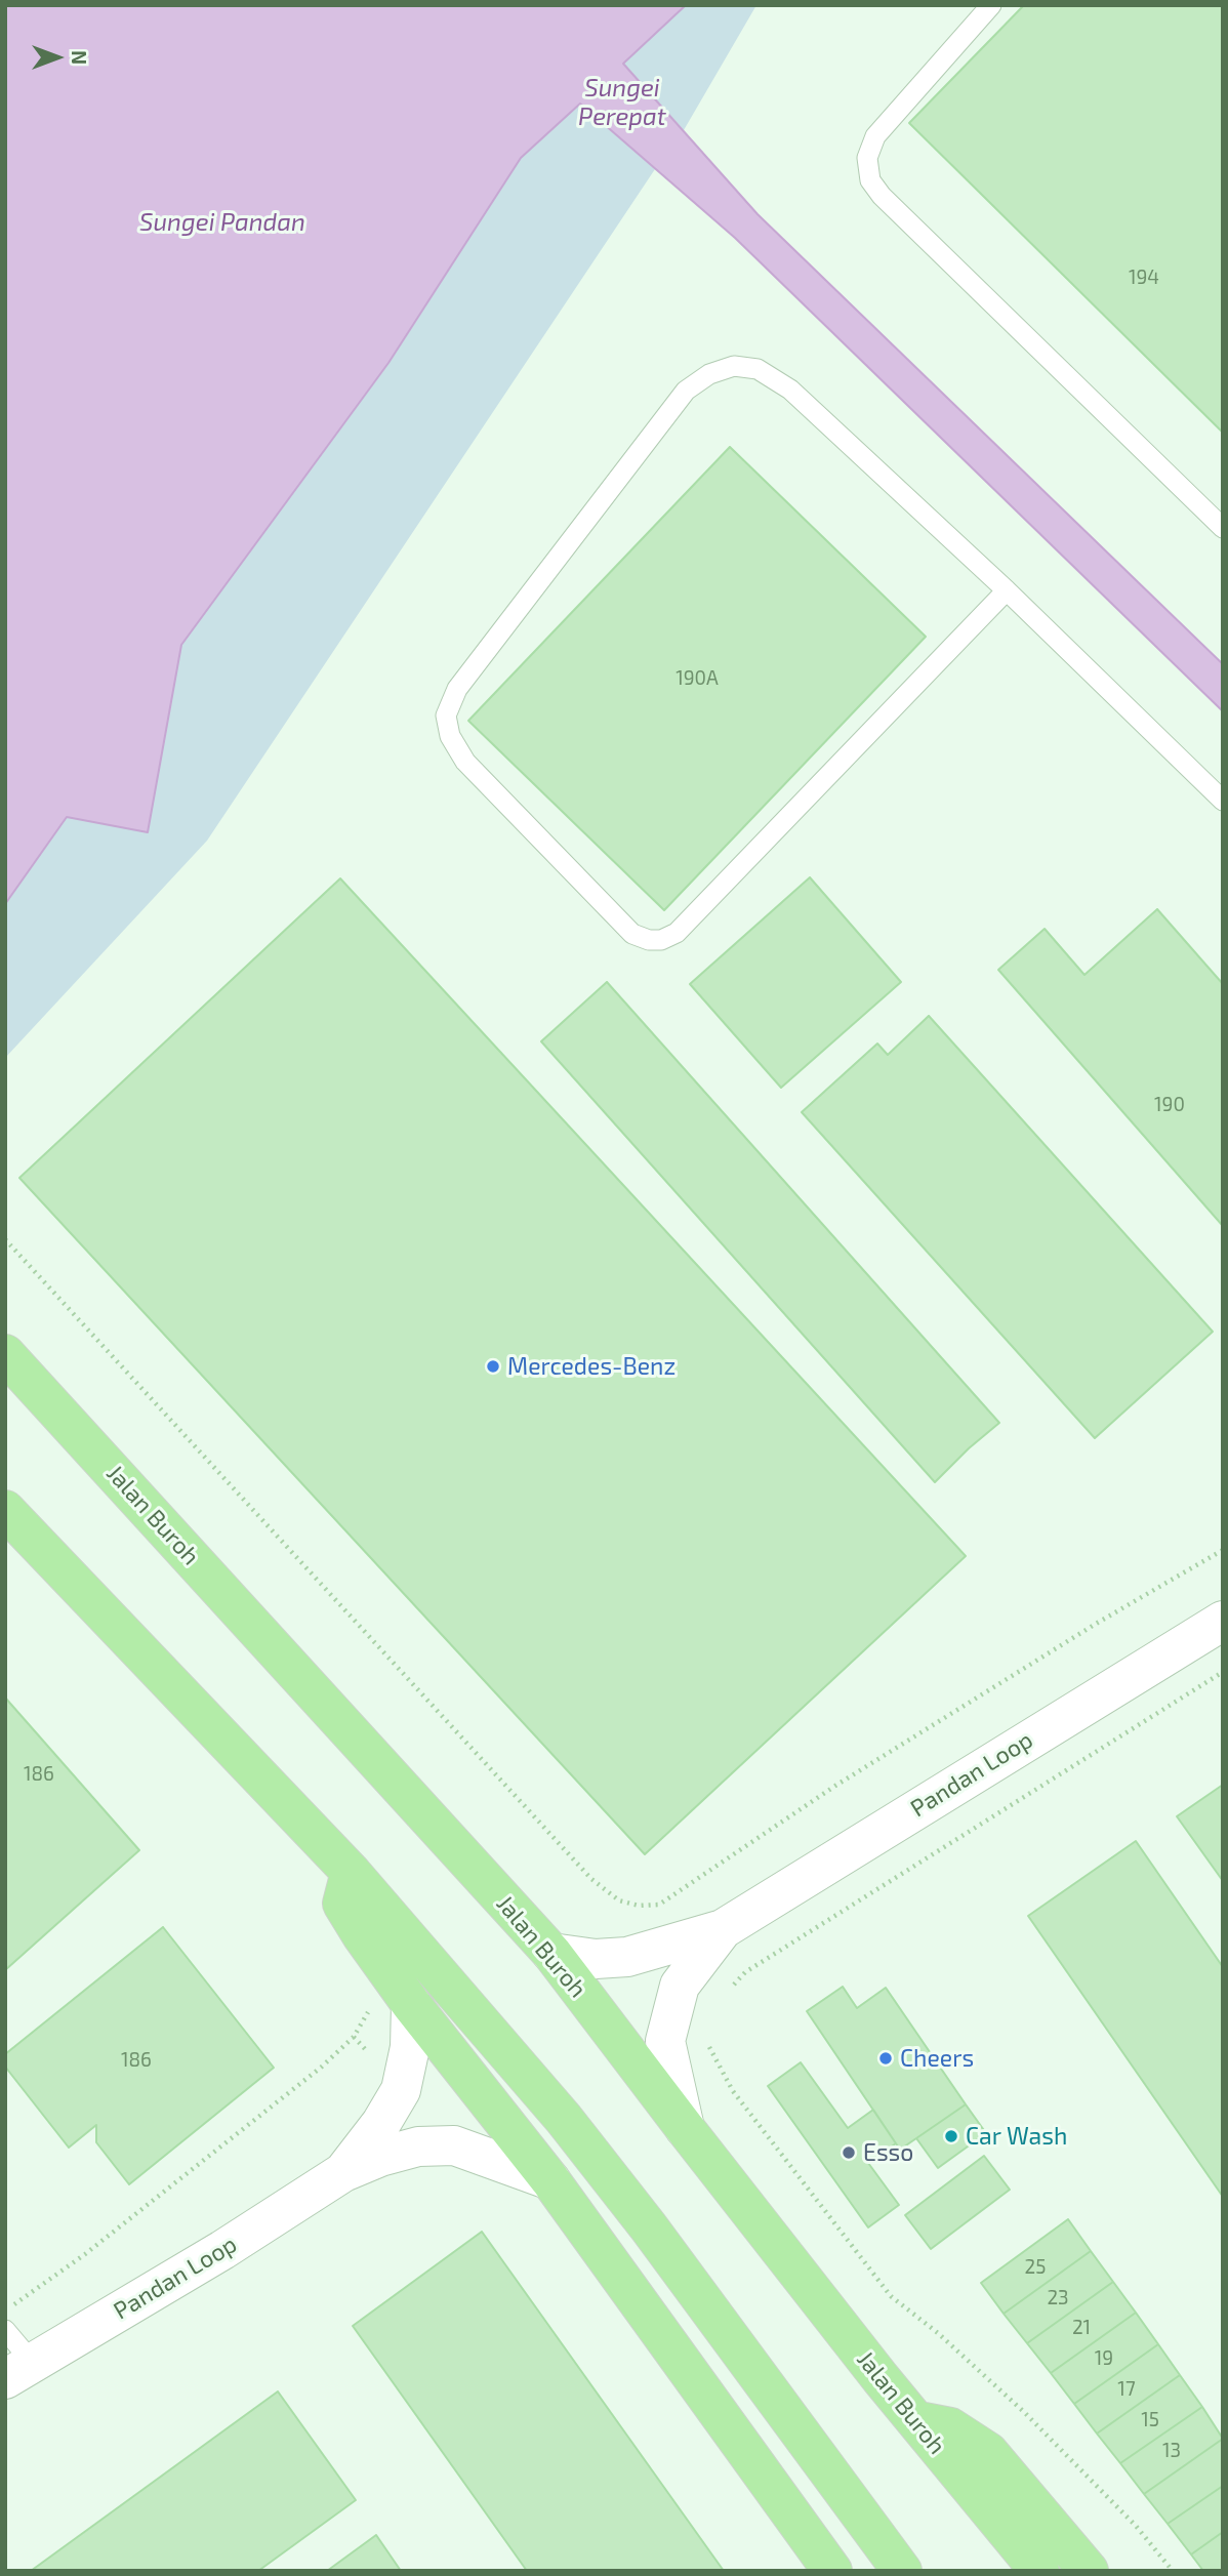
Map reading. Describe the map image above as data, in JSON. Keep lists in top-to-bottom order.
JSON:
{
  "streets": {
    "highway": ["Jalan Buroh"],
    "street": ["Pandan Loop"]
  },
  "crossings": [
    ["Jalan Buroh", "Pandan Loop"]
  ],
  "water": ["Sungei Perepat", "Sungei Pandan"],
  "places": [
    "Mercedes-Benz",
    "Cheers",
    "Car Wash",
    "Esso"
  ],
  "house_numbers": [
    "194",
    "190A",
    "190",
    "186",
    "186",
    "25",
    "23",
    "21",
    "19",
    "17",
    "15",
    "13"
  ],
  "north": "right"
}
